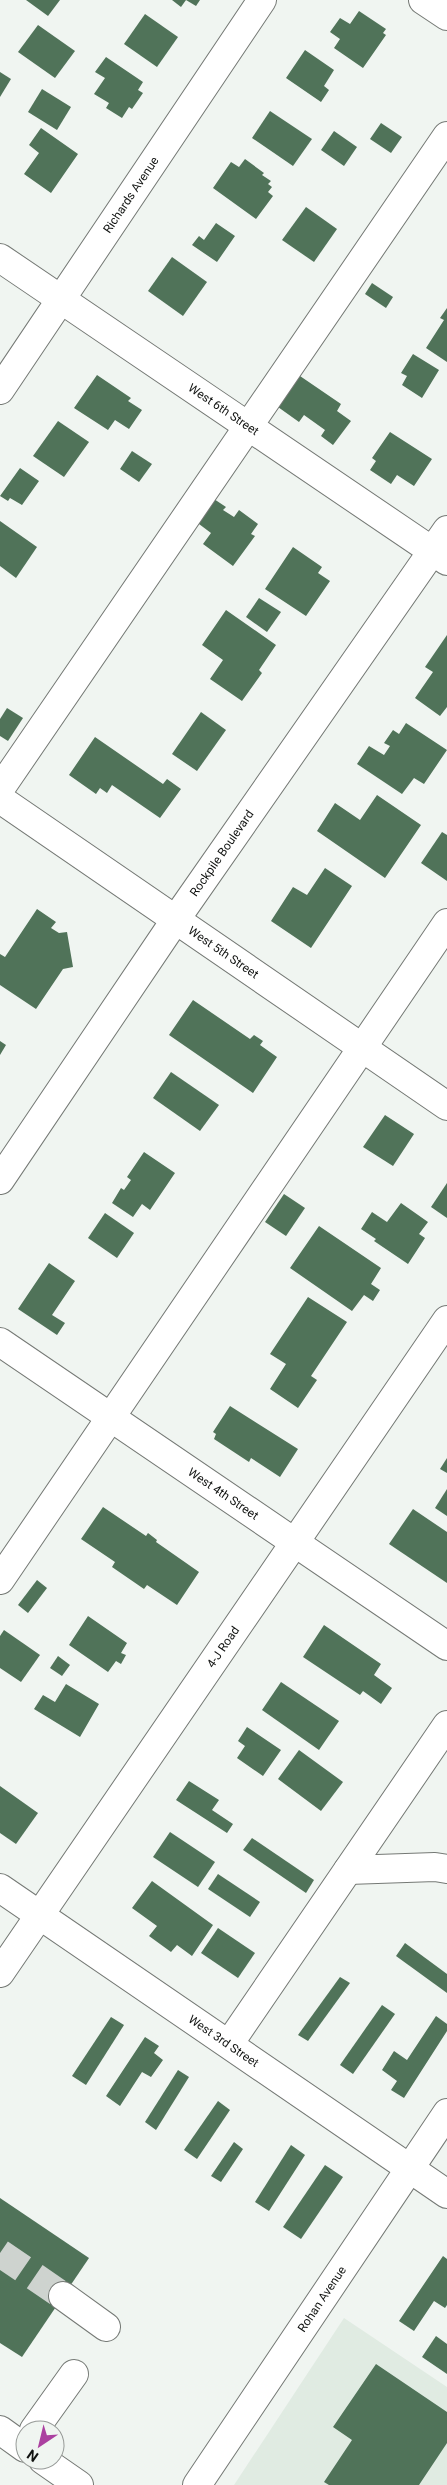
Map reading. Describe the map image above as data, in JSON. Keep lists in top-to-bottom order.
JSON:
{
  "streets": {
    "street": [
      "Richards Avenue",
      "West 6th Street",
      "Rockpile Boulevard",
      "West 5th Street",
      "West 4th Street",
      "4-J Road",
      "West 3rd Street",
      "Rohan Avenue"
    ]
  },
  "crossings": [
    ["Richards Avenue", "West 6th Street"],
    ["West 6th Street", "Rockpile Boulevard"],
    ["Rockpile Boulevard", "West 5th Street"],
    ["West 4th Street", "4-J Road"],
    ["4-J Road", "West 3rd Street"],
    ["West 3rd Street", "Rohan Avenue"]
  ],
  "north": "bottom left"
}
